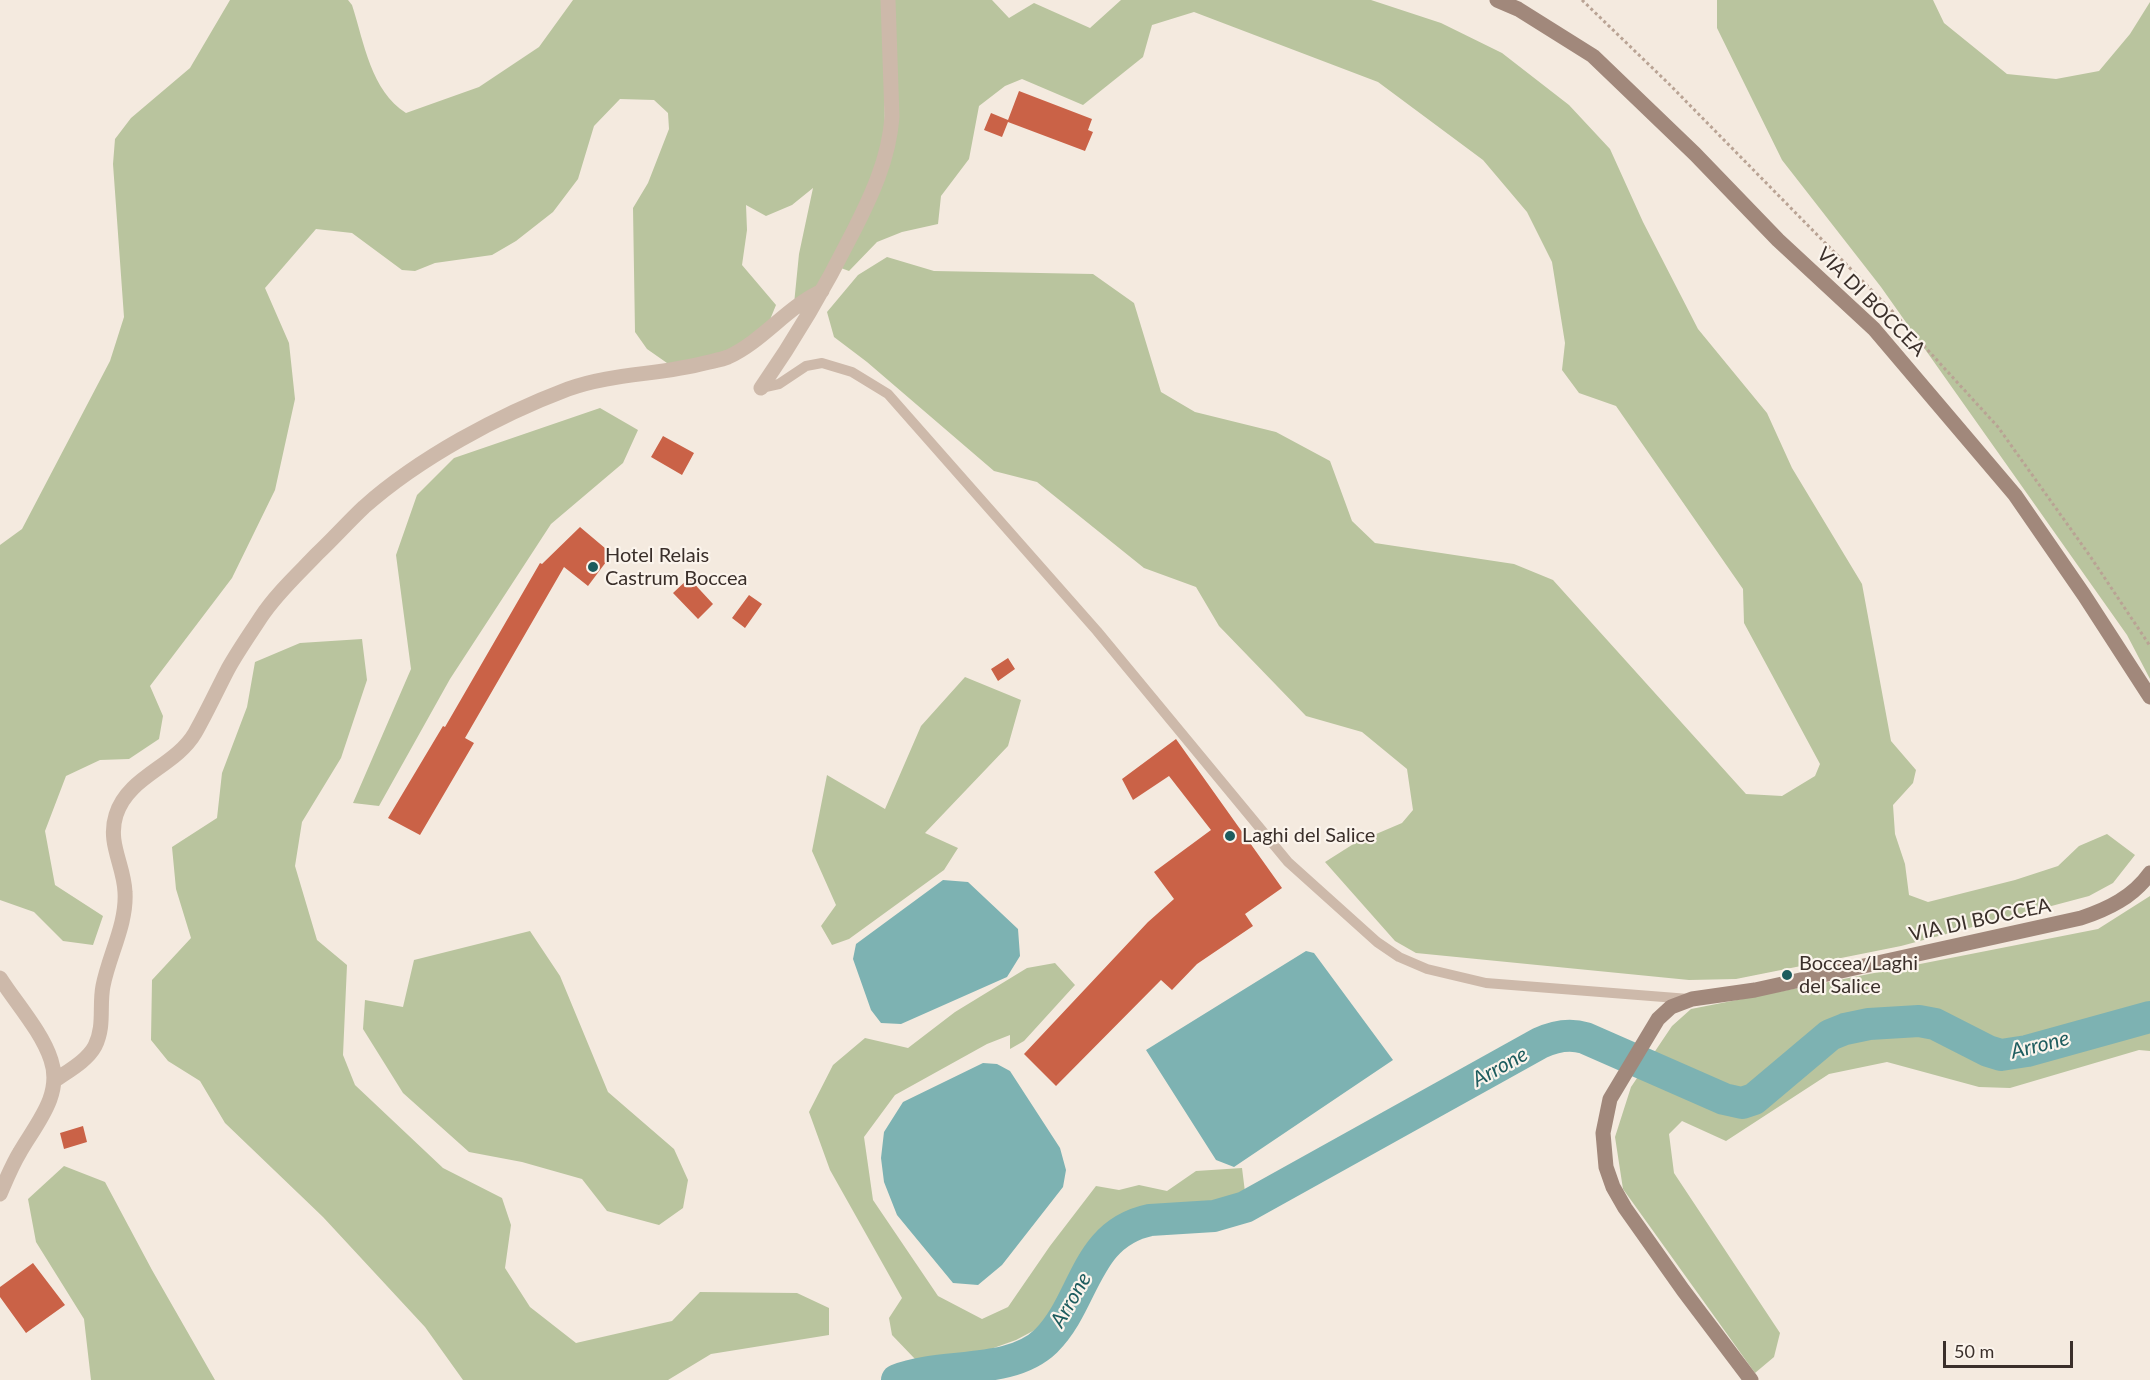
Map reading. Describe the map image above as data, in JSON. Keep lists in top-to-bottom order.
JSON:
{
  "streets": {
    "street": ["VIA DI BOCCEA"]
  },
  "water": ["Arrone"],
  "places": ["Hotel Relais Castrum Boccea", "Laghi del Salice", "Boccea/Laghi del Salice"],
  "scale_bar": "50 m"
}
